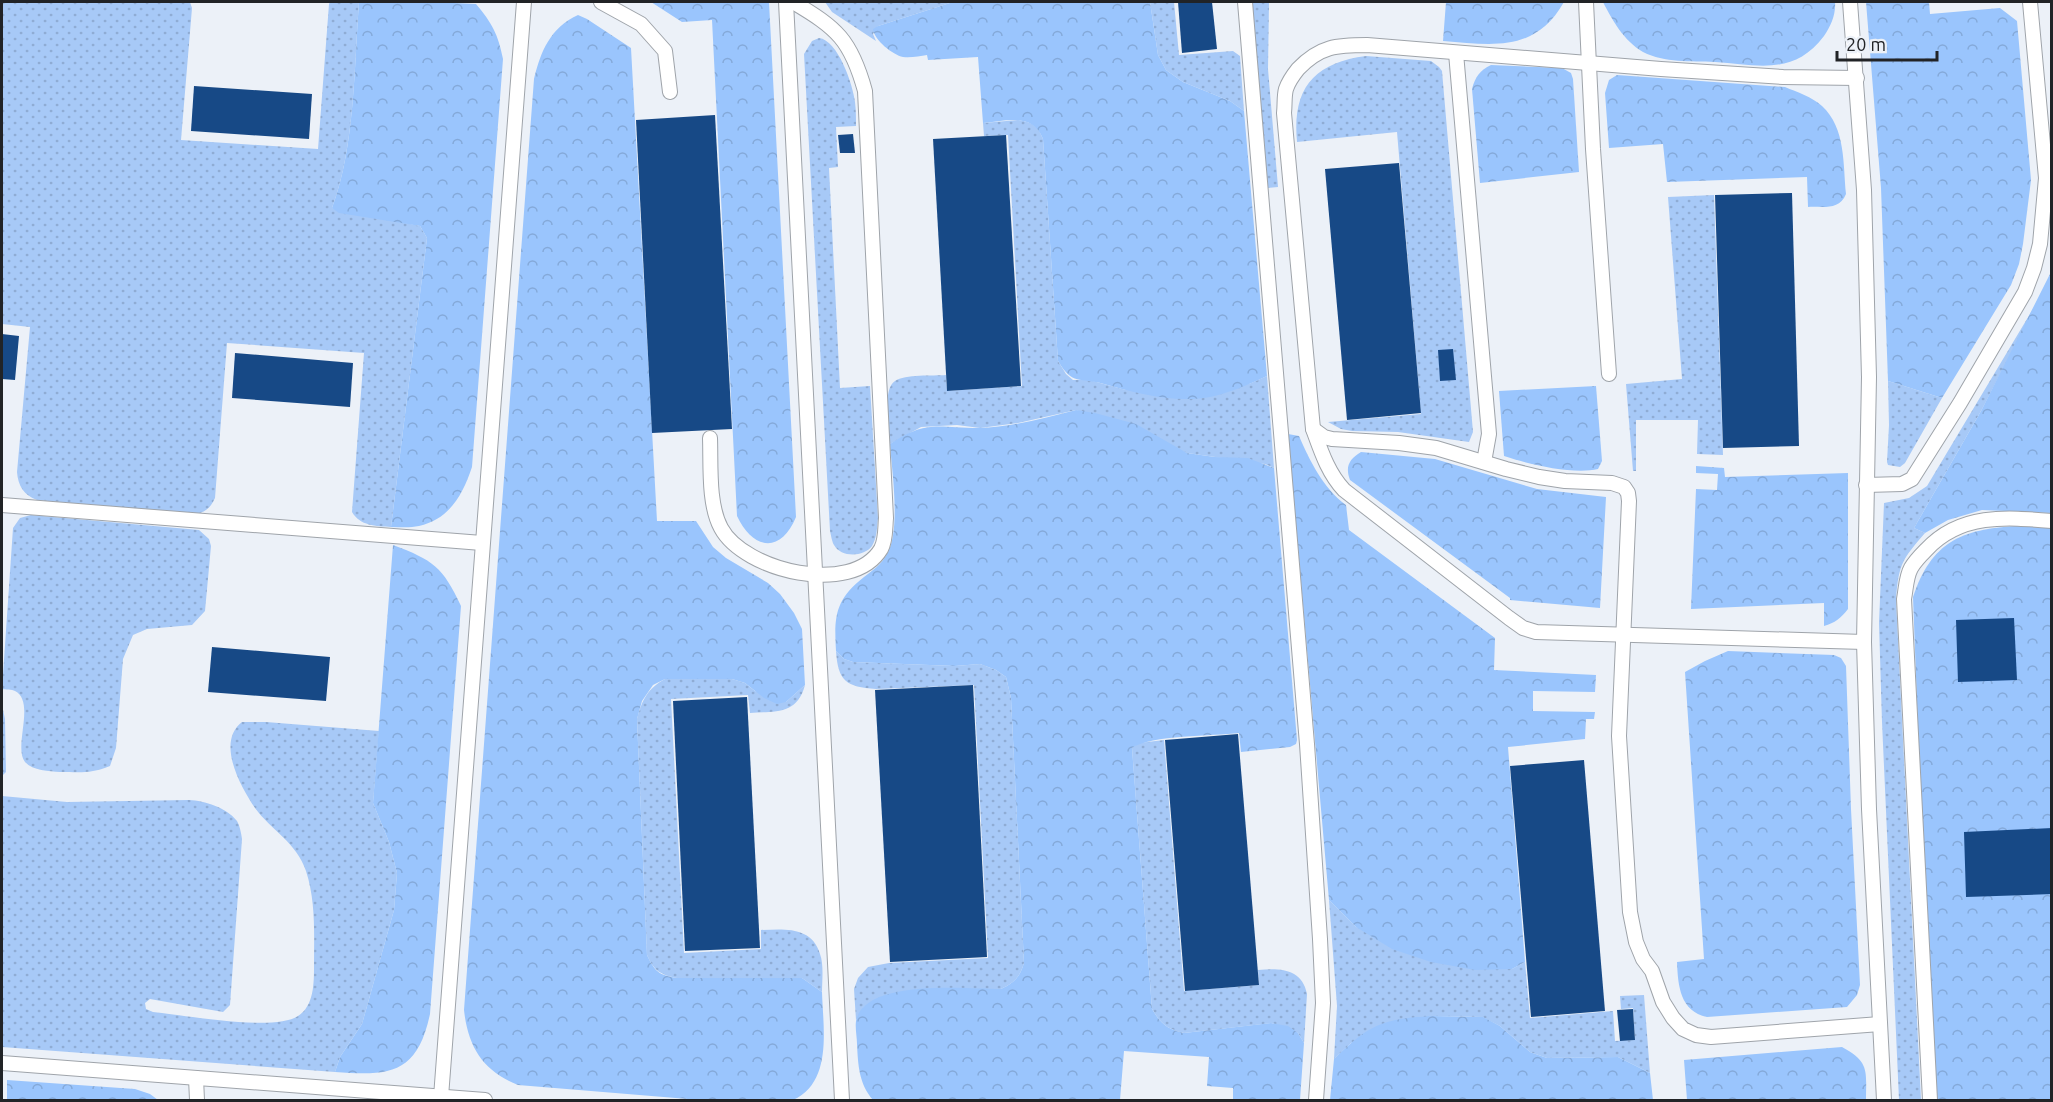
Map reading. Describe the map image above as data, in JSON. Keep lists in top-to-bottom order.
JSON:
{
  "scale_bar": "20 m"
}
